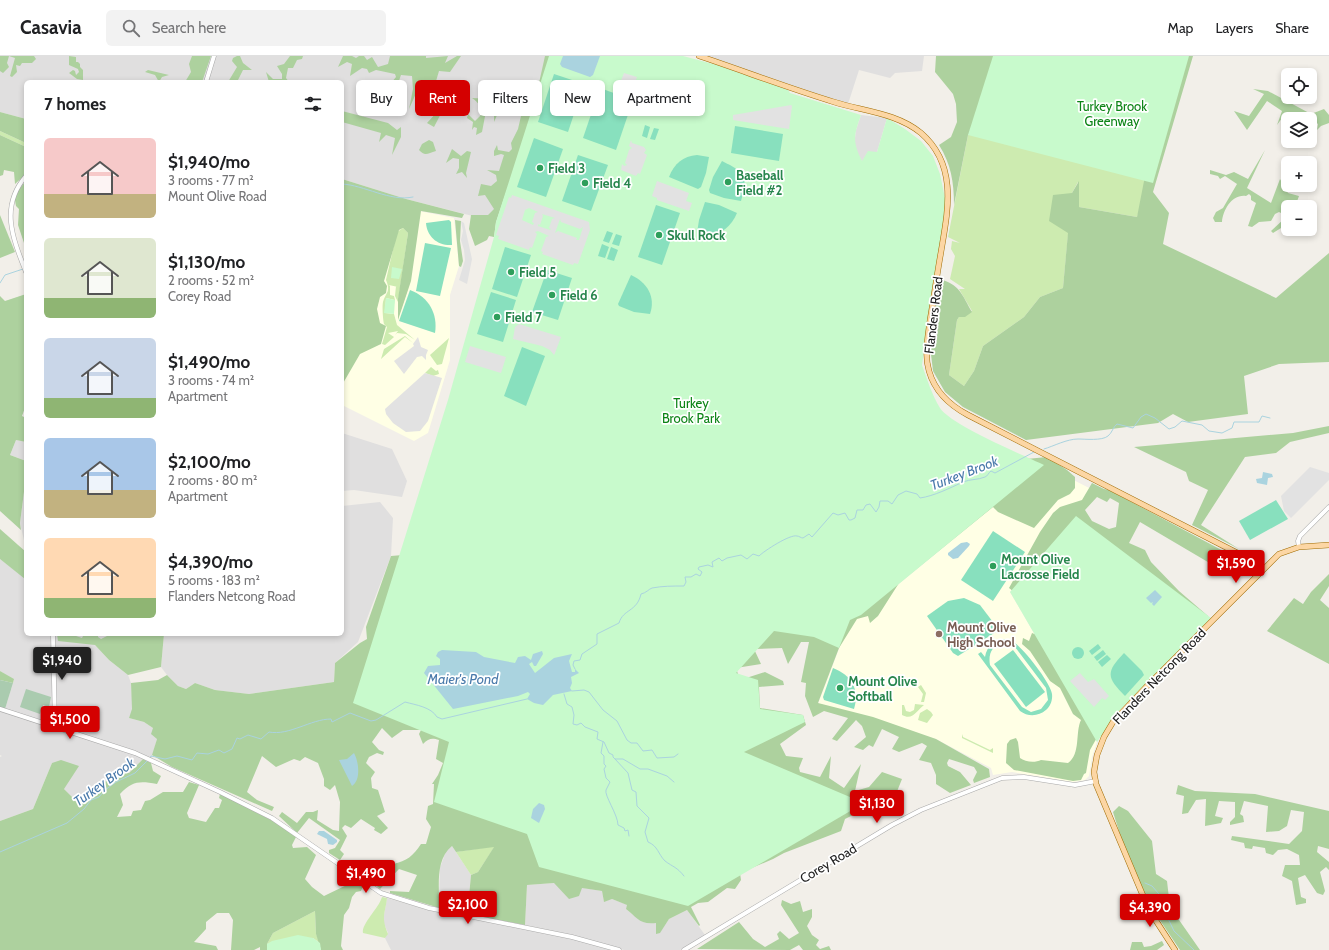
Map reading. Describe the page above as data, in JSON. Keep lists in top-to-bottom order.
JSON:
{
  "streets": {
    "main road": ["Flanders Road", "Flanders Netcong Road"],
    "street": ["Corey Road"]
  },
  "crossings": [
    ["Flanders Road", "Flanders Netcong Road"],
    ["Flanders Netcong Road", "Corey Road"]
  ],
  "water": ["Turkey Brook", "Maier's Pond"],
  "parks": ["Turkey Brook Greenway", "Turkey Brook Park"],
  "places": [
    "Field 3",
    "Baseball Field #2",
    "Field 4",
    "Skull Rock",
    "Field 5",
    "Field 6",
    "Field 7",
    "Mount Olive Lacrosse Field",
    "Mount Olive High School",
    "Mount Olive Softball"
  ],
  "page": {
    "header": "Casavia",
    "search": "Search here",
    "nav": ["Map", "Layers", "Share"],
    "map_buttons": ["+", "−"],
    "chip": [
      "Buy",
      "Rent",
      "Filters",
      "New",
      "Apartment"
    ],
    "heading": "7 homes",
    "list": [
      {
        "name": "$1,940/mo",
        "note": "3 rooms · 77 m² · Mount Olive Road"
      },
      {
        "name": "$1,130/mo",
        "note": "2 rooms · 52 m² · Corey Road"
      },
      {
        "name": "$1,490/mo",
        "note": "3 rooms · 74 m² · Apartment"
      },
      {
        "name": "$2,100/mo",
        "note": "2 rooms · 80 m² · Apartment"
      },
      {
        "name": "$4,390/mo",
        "note": "5 rooms · 183 m² · Flanders Netcong Road"
      }
    ],
    "price": [
      "$1,590",
      "$1,940",
      "$1,500",
      "$1,130",
      "$1,490",
      "$2,100",
      "$4,390"
    ]
  }
}
